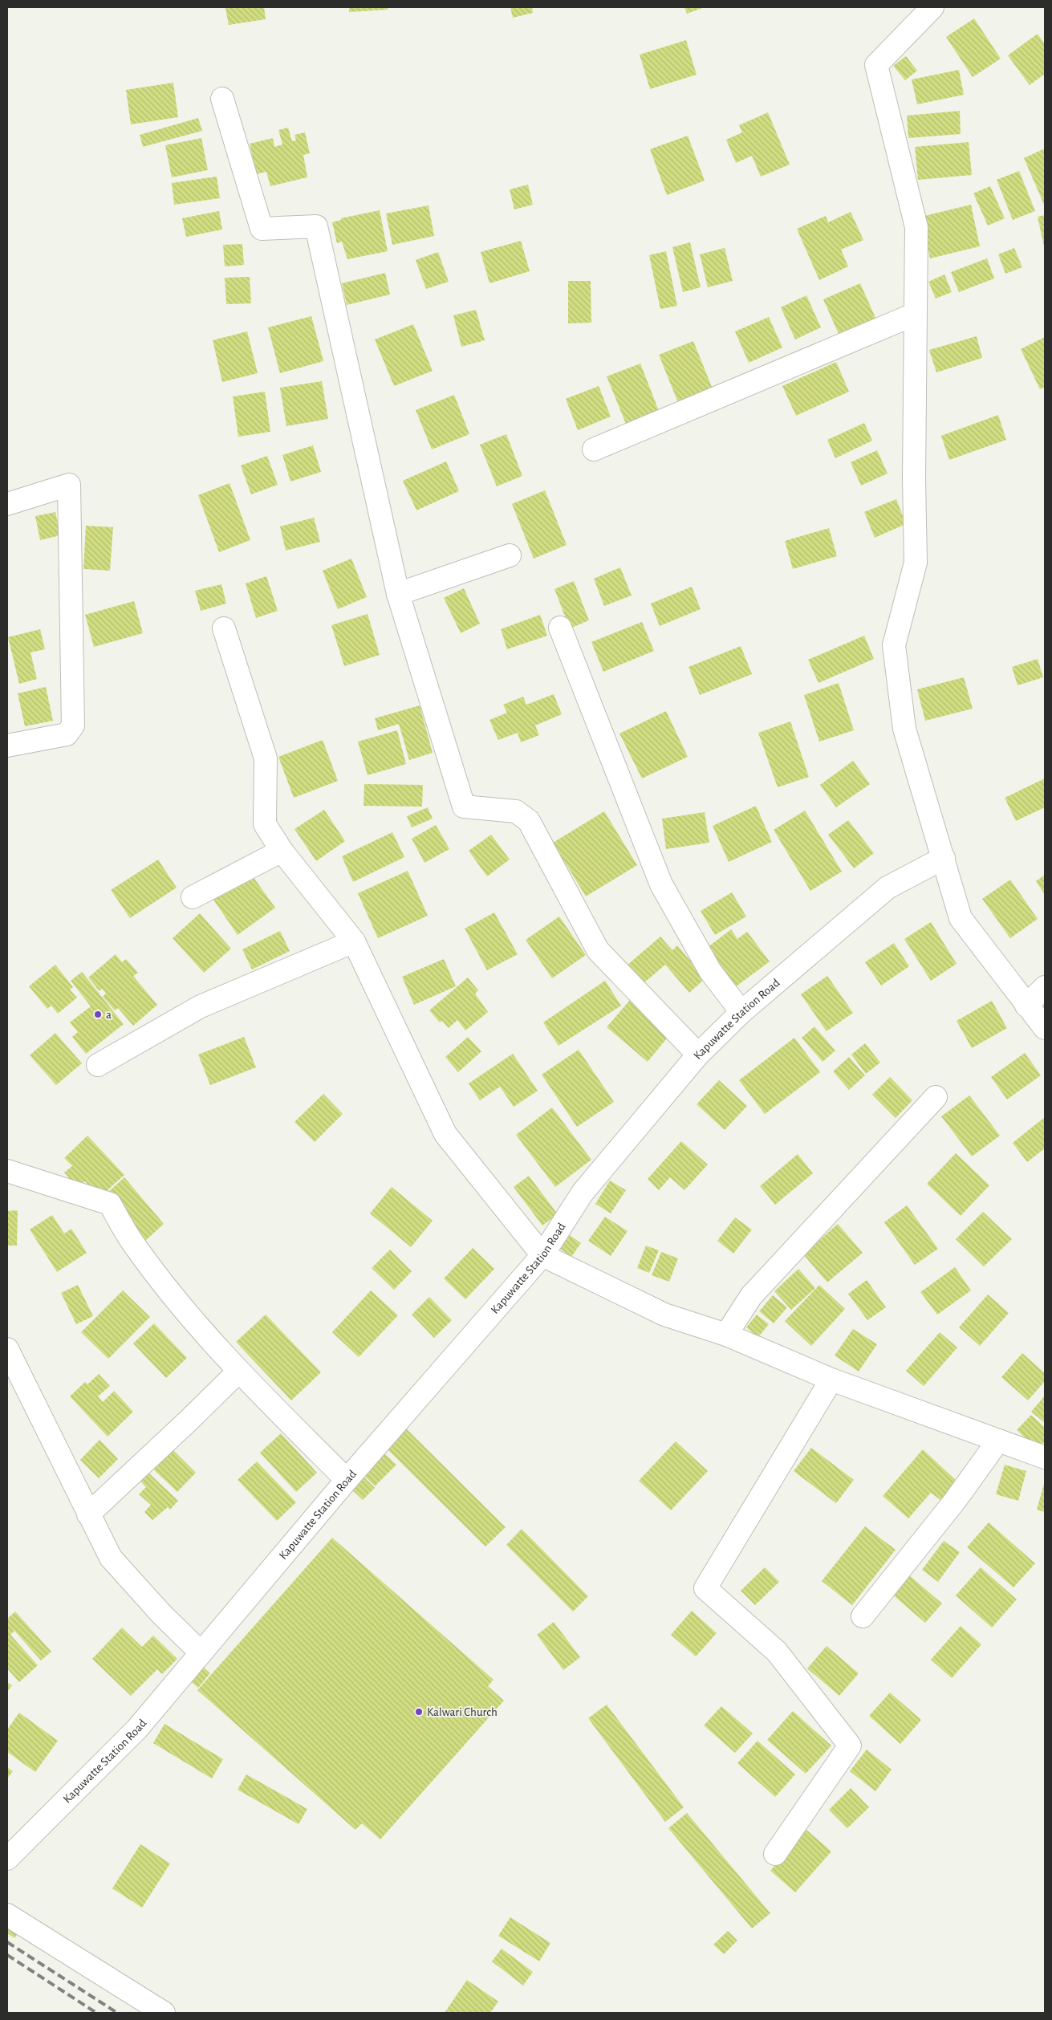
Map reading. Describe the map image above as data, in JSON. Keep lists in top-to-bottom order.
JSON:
{
  "streets": {
    "street": ["Kapuwatte Station Road"]
  },
  "places": ["a", "Kalwari Church"]
}
